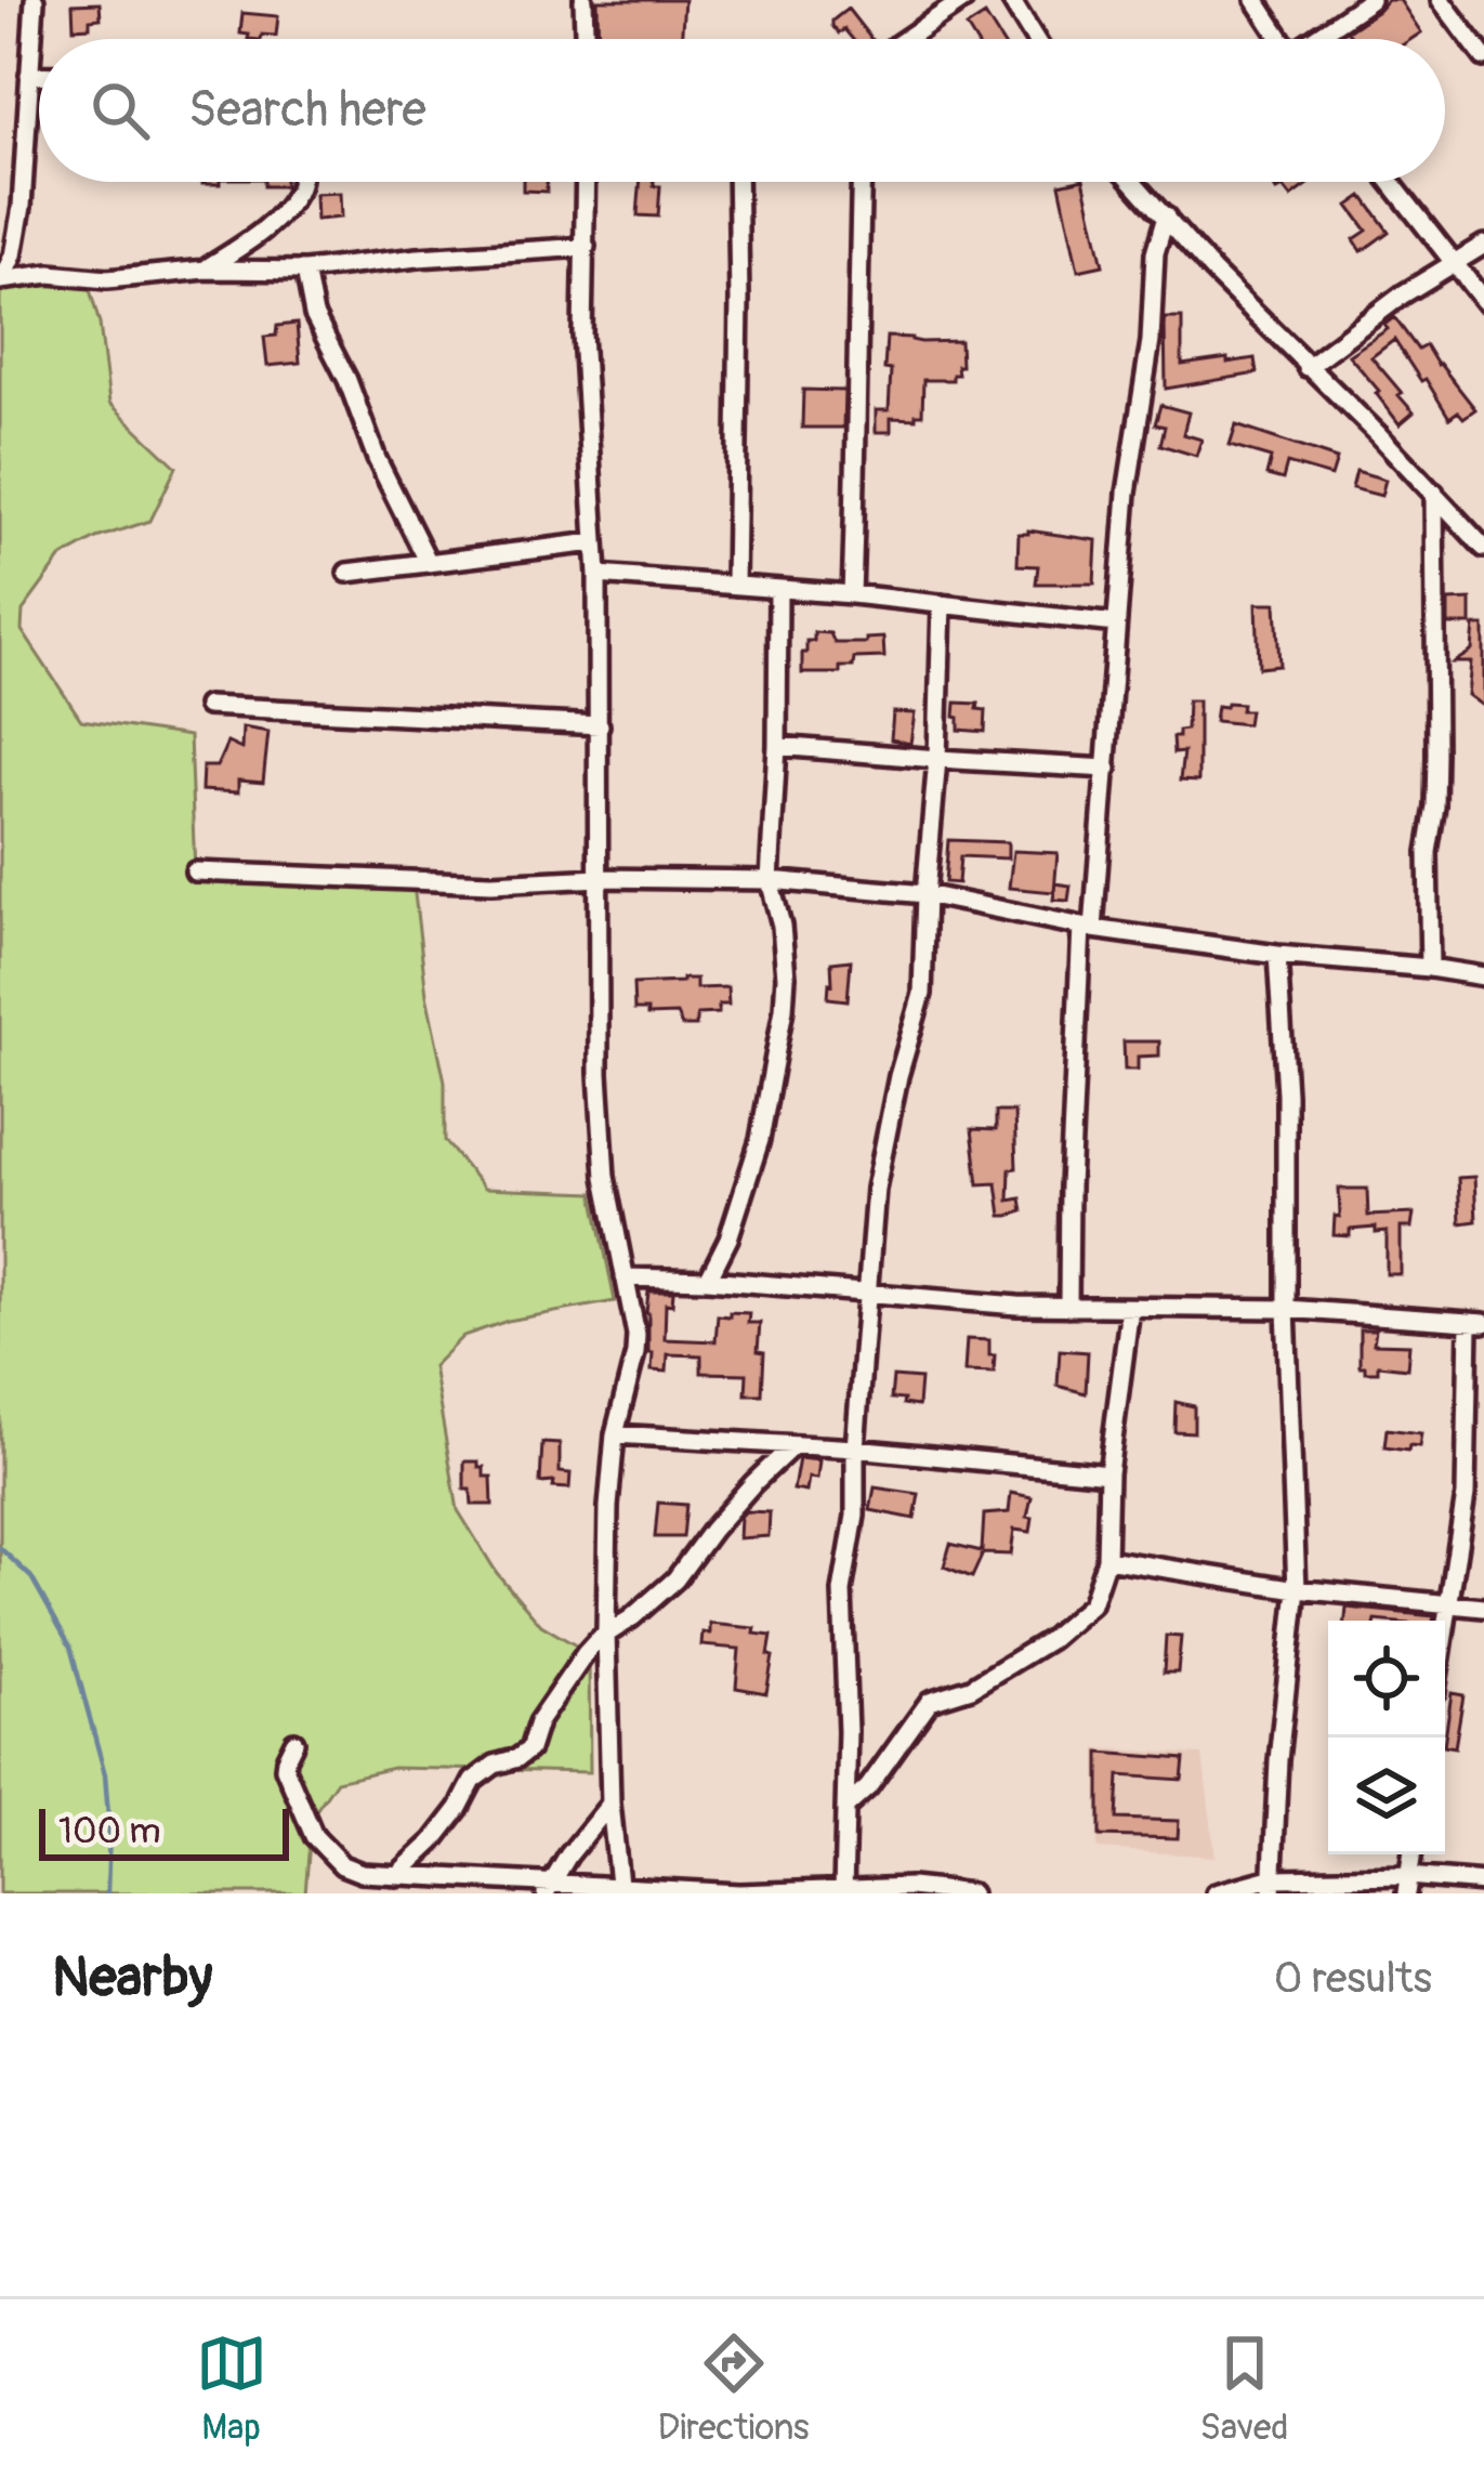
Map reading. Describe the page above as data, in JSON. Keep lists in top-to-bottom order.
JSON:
{
  "scale_bar": "100 m",
  "page": {
    "search": "Search here",
    "scale": "100 m",
    "heading": ["Nearby", "0 results"],
    "nav": ["Map", "Directions", "Saved"]
  }
}
